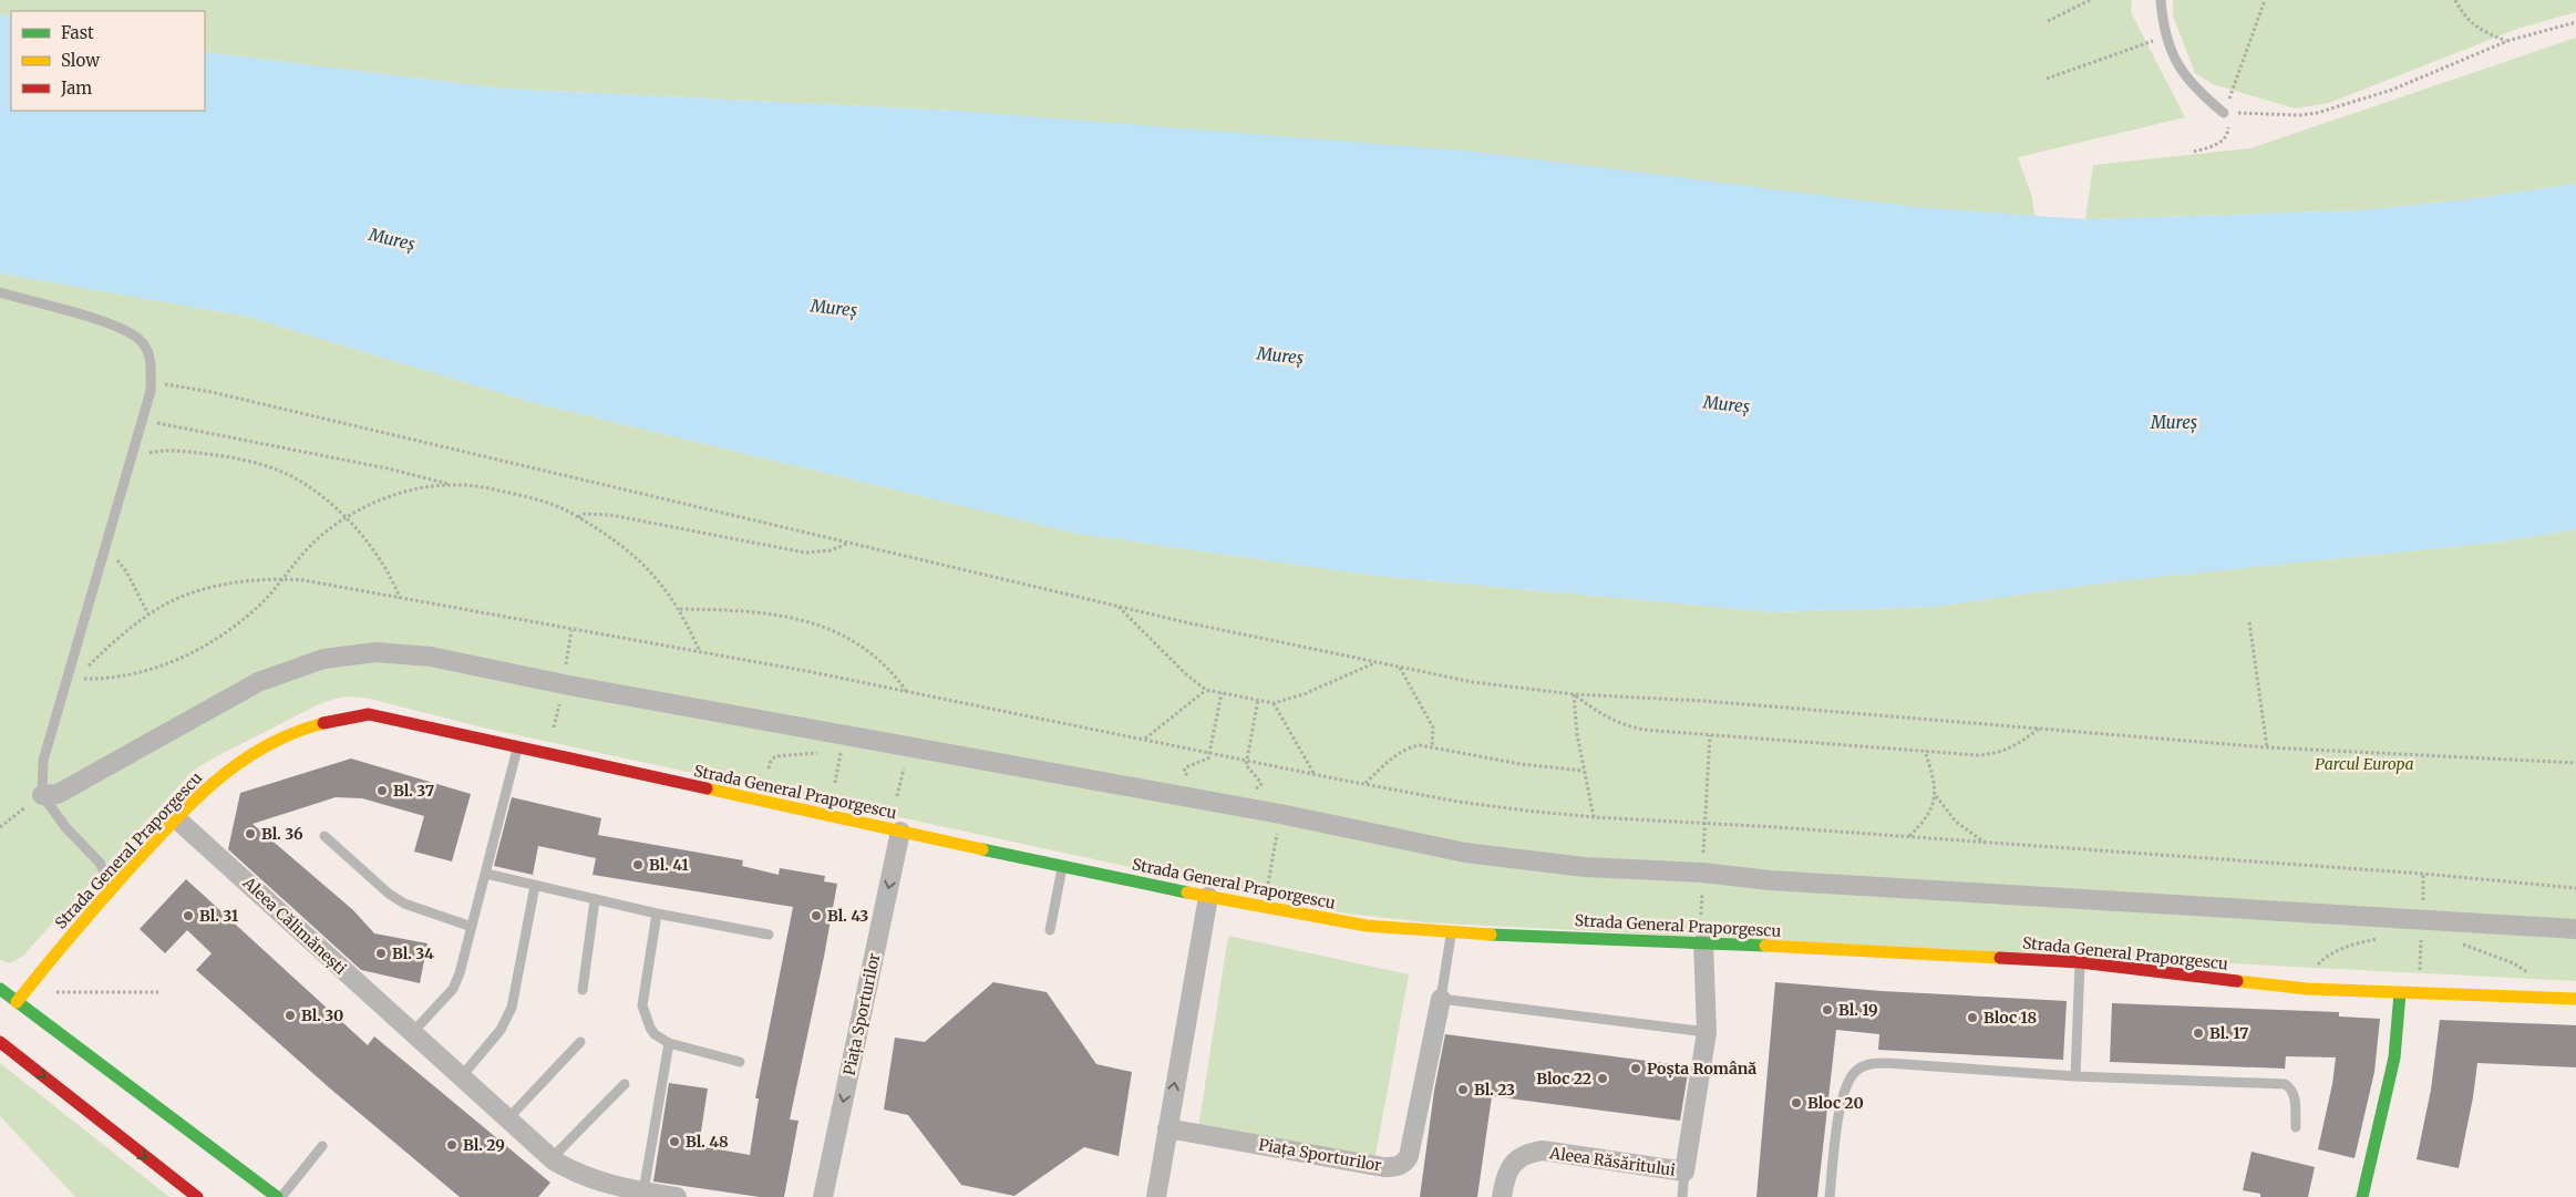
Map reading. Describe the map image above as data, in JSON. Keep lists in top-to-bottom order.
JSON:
{
  "streets": {
    "street": [
      "Strada General Praporgescu",
      "Aleea Călimănești",
      "Piața Sporturilor",
      "Aleea Răsăritului"
    ]
  },
  "crossings": [
    ["Strada General Praporgescu", "Aleea Călimănești"],
    ["Strada General Praporgescu", "Piața Sporturilor"],
    ["Strada General Praporgescu", "Aleea Răsăritului"]
  ],
  "one_way": ["Piața Sporturilor"],
  "water": ["Mureș"],
  "parks": ["Parcul Europa"],
  "places": [
    "Bl. 37",
    "Bl. 36",
    "Bl. 41",
    "Bl. 31",
    "Bl. 43",
    "Bl. 34",
    "Bl. 19",
    "Bl. 30",
    "Bloc 18",
    "Bl. 17",
    "Poșta Română",
    "Bloc 22",
    "Bl. 23",
    "Bloc 20",
    "Bl. 48",
    "Bl. 29"
  ],
  "legend": ["Fast", "Slow", "Jam"]
}
